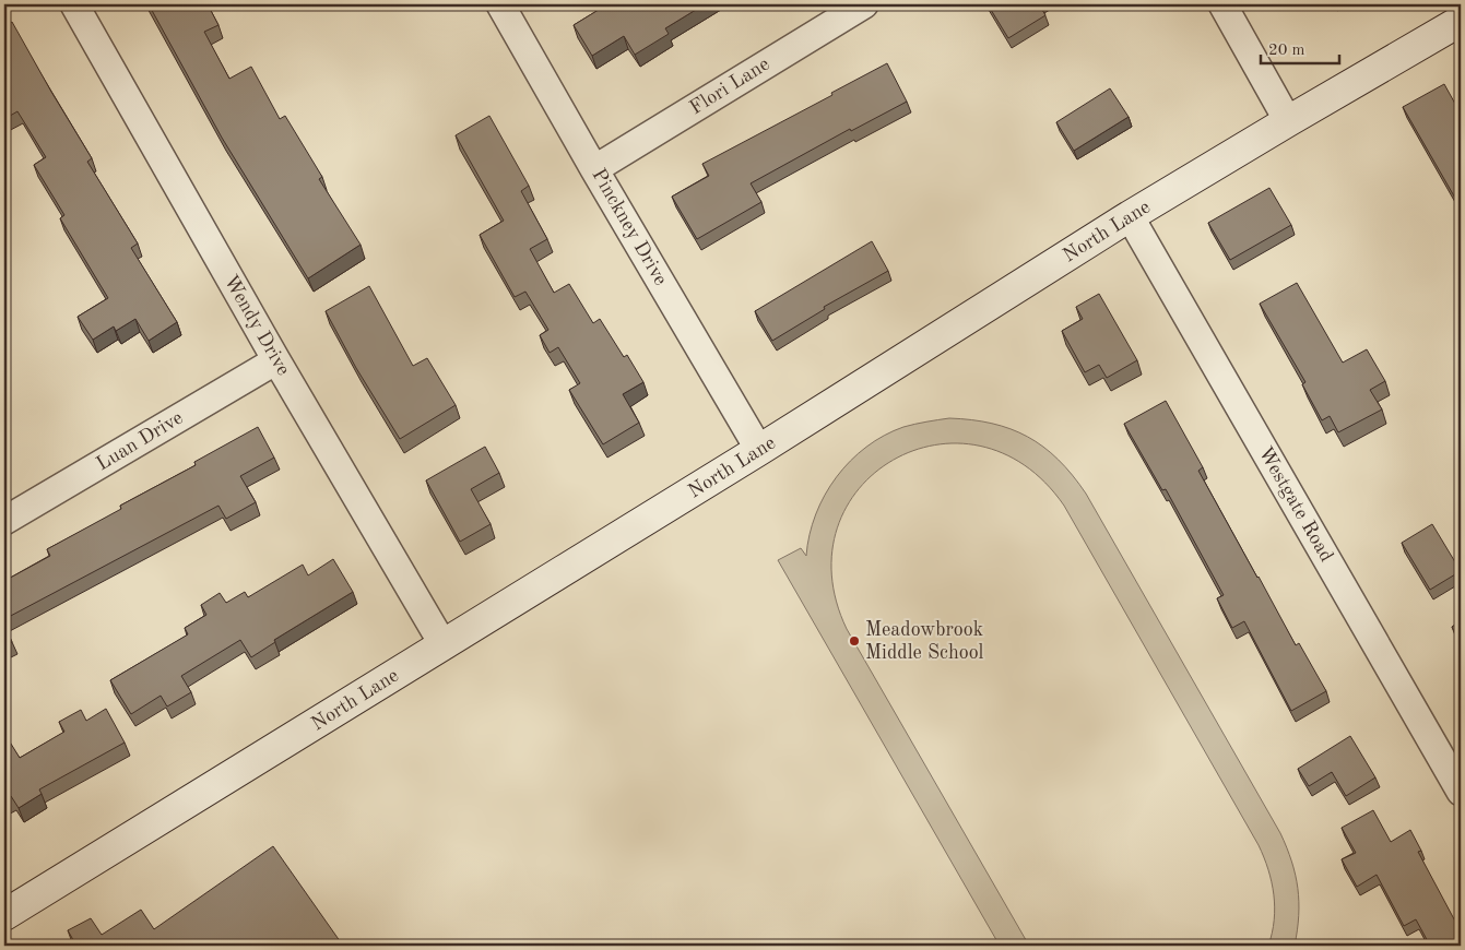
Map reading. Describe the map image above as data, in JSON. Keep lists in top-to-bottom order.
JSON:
{
  "streets": {
    "street": [
      "Flori Lane",
      "Pinckney Drive",
      "North Lane",
      "Wendy Drive",
      "Luan Drive",
      "Westgate Road"
    ]
  },
  "crossings": [
    ["Flori Lane", "Pinckney Drive"],
    ["Pinckney Drive", "North Lane"],
    ["North Lane", "Wendy Drive"],
    ["North Lane", "Westgate Road"],
    ["Wendy Drive", "Luan Drive"]
  ],
  "places": ["Meadowbrook Middle School"],
  "scale_bar": "20 m"
}
